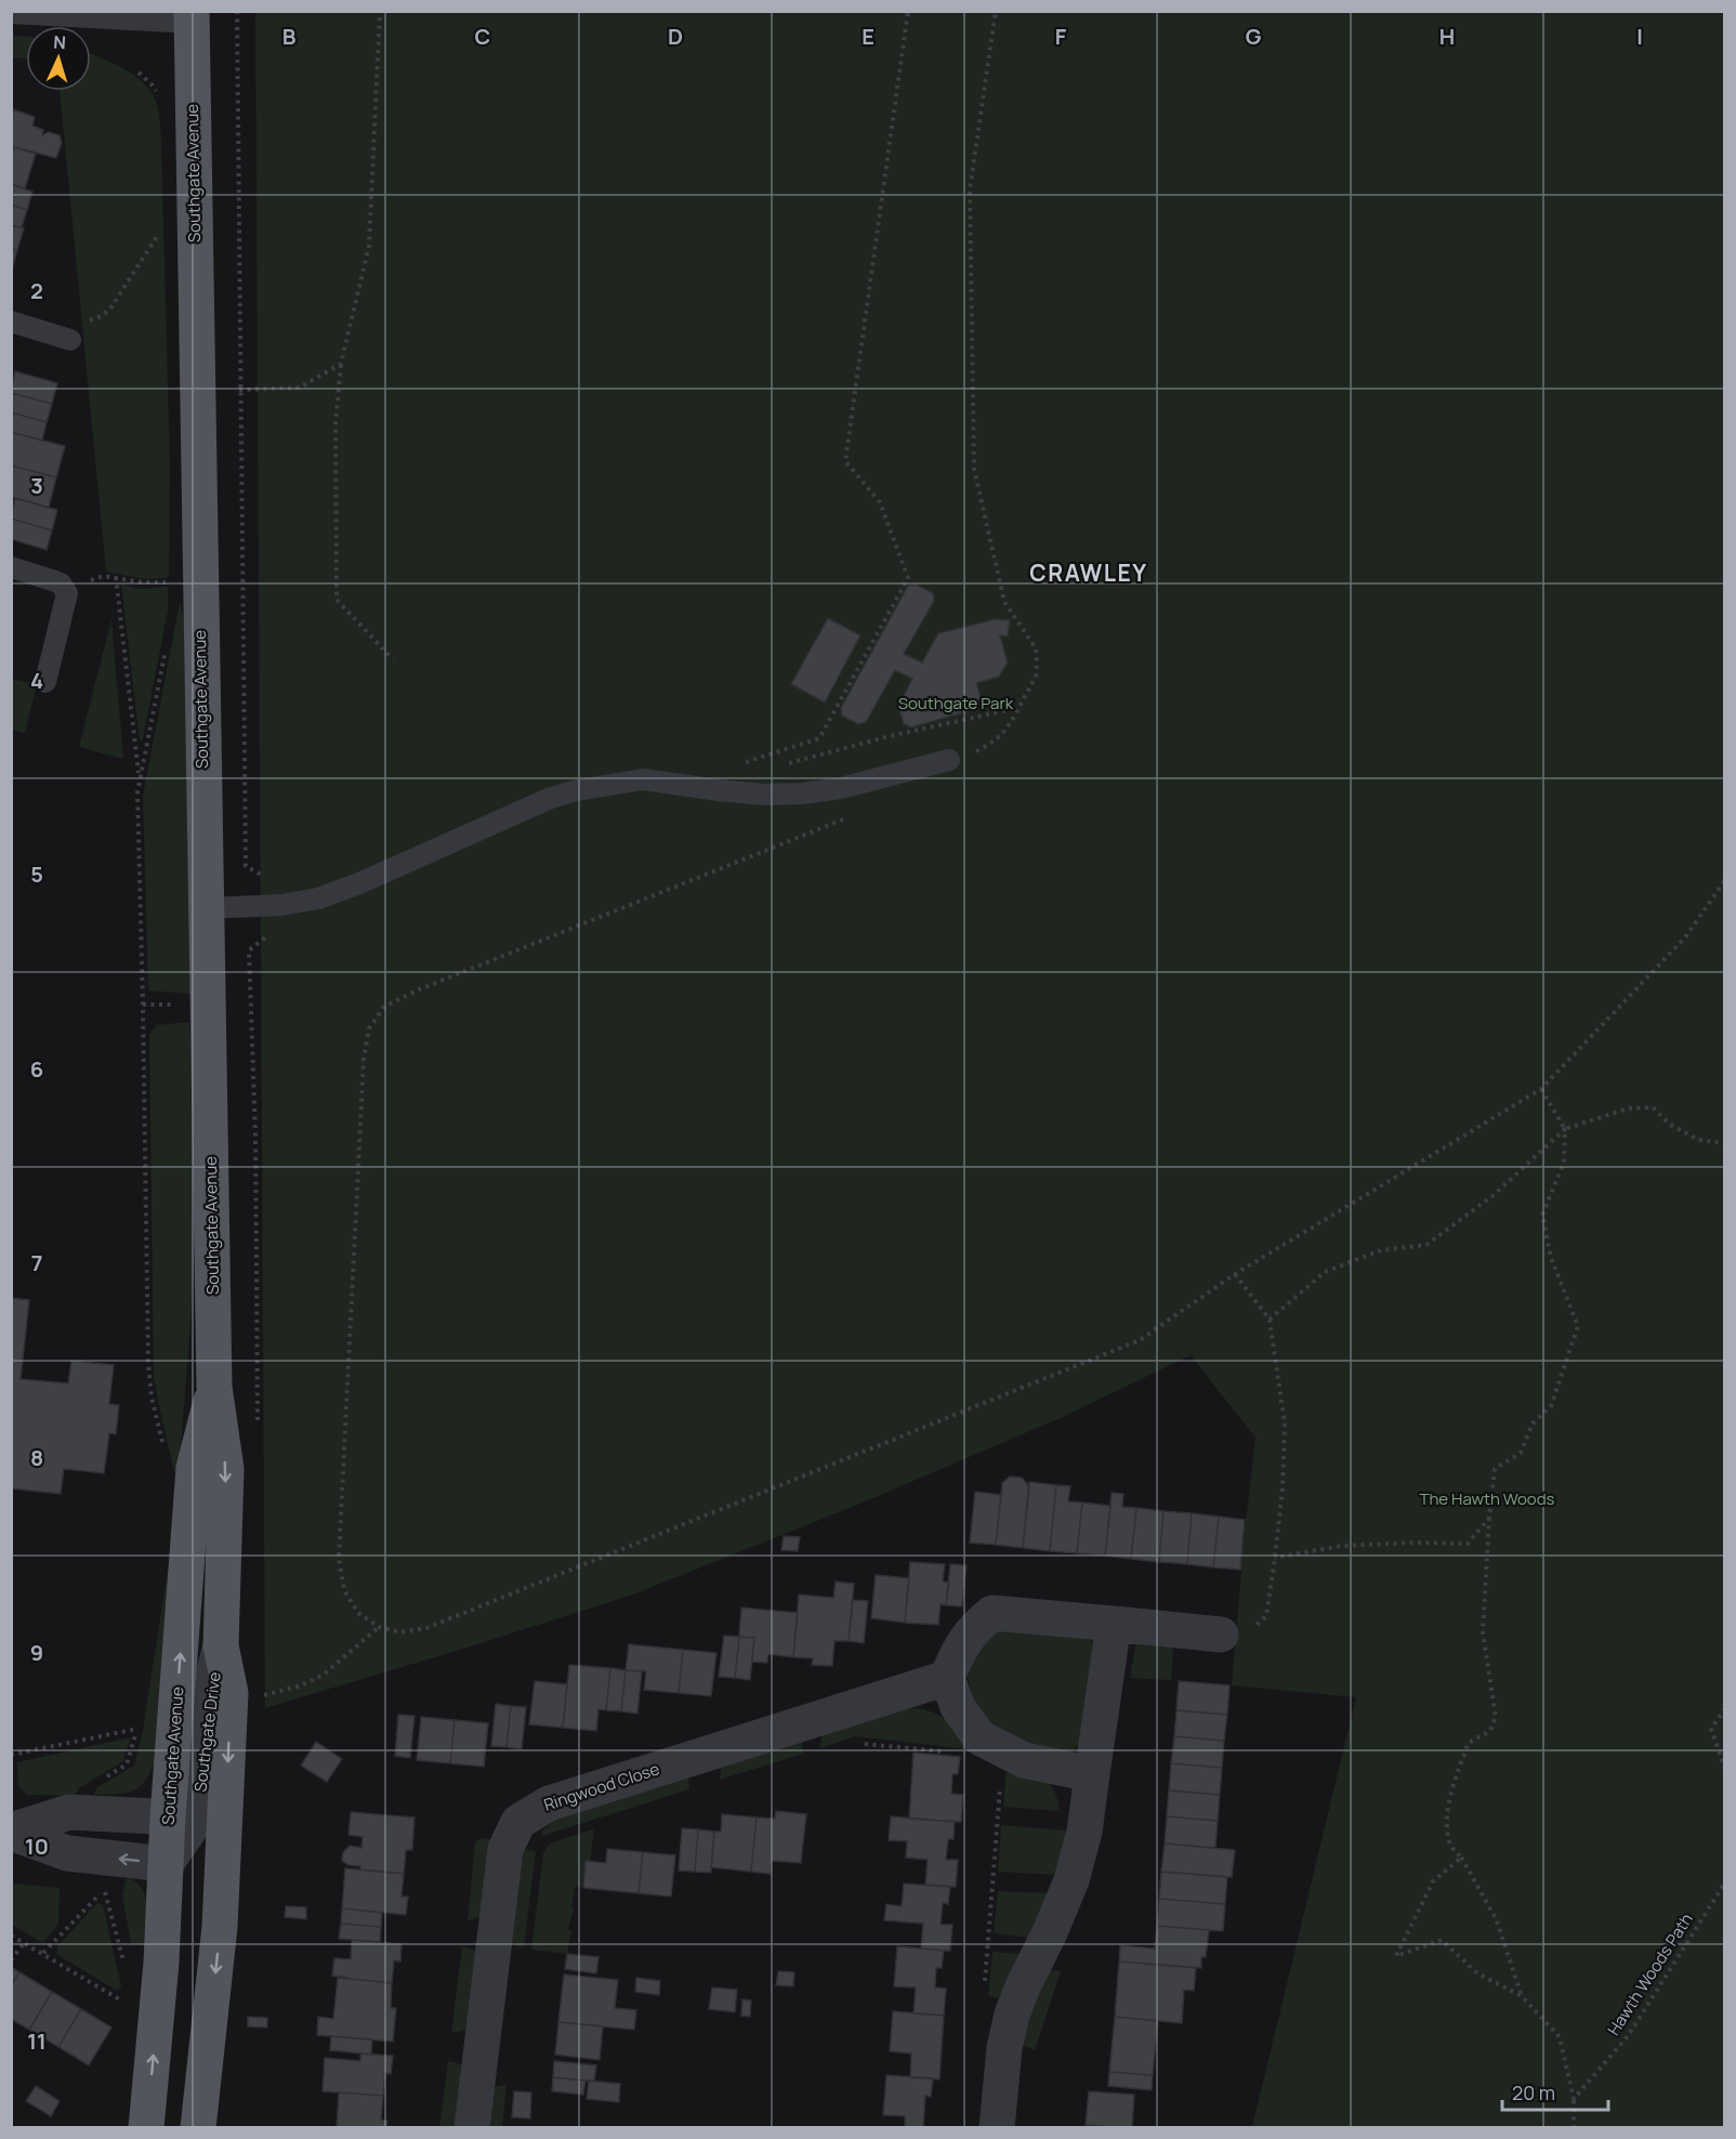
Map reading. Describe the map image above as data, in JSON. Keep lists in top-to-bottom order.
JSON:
{
  "streets": {
    "main road": ["Southgate Avenue"],
    "street": ["Ringwood Close"],
    "path": ["Hawth Woods Path"]
  },
  "districts": ["CRAWLEY"],
  "parks": ["Southgate Park", "The Hawth Woods"],
  "scale_bar": "20 m",
  "north": "top",
  "grid": {
    "columns": [
      "B",
      "C",
      "D",
      "E",
      "F",
      "G",
      "H",
      "I"
    ],
    "rows": [
      "2",
      "3",
      "4",
      "5",
      "6",
      "7",
      "8",
      "9",
      "10",
      "11"
    ]
  }
}
